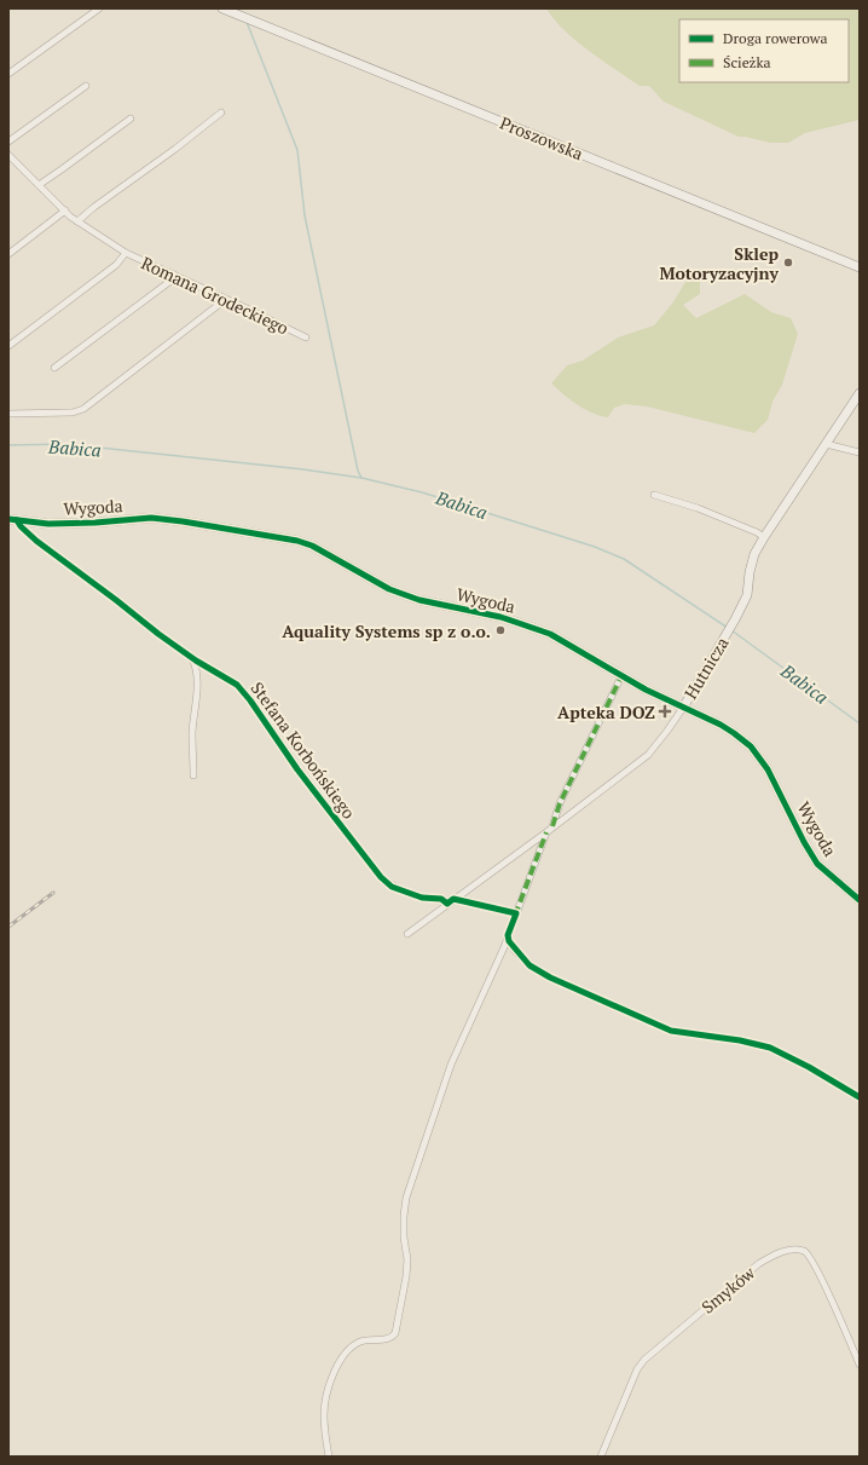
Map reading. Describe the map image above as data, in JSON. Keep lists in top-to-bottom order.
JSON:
{
  "streets": {
    "street": [
      "Proszowska",
      "Romana Grodeckiego",
      "Wygoda",
      "Hutnicza",
      "Stefana Korbońskiego",
      "Smyków"
    ]
  },
  "crossings": [
    ["Wygoda", "Hutnicza"],
    ["Wygoda", "Stefana Korbońskiego"],
    ["Hutnicza", "Stefana Korbońskiego"]
  ],
  "water": ["Babica"],
  "places": {
    "other": ["Sklep Motoryzacyjny", "Aquality Systems sp z o.o."],
    "health": ["Apteka DOZ"]
  },
  "legend": ["Droga rowerowa", "Ścieżka"]
}
